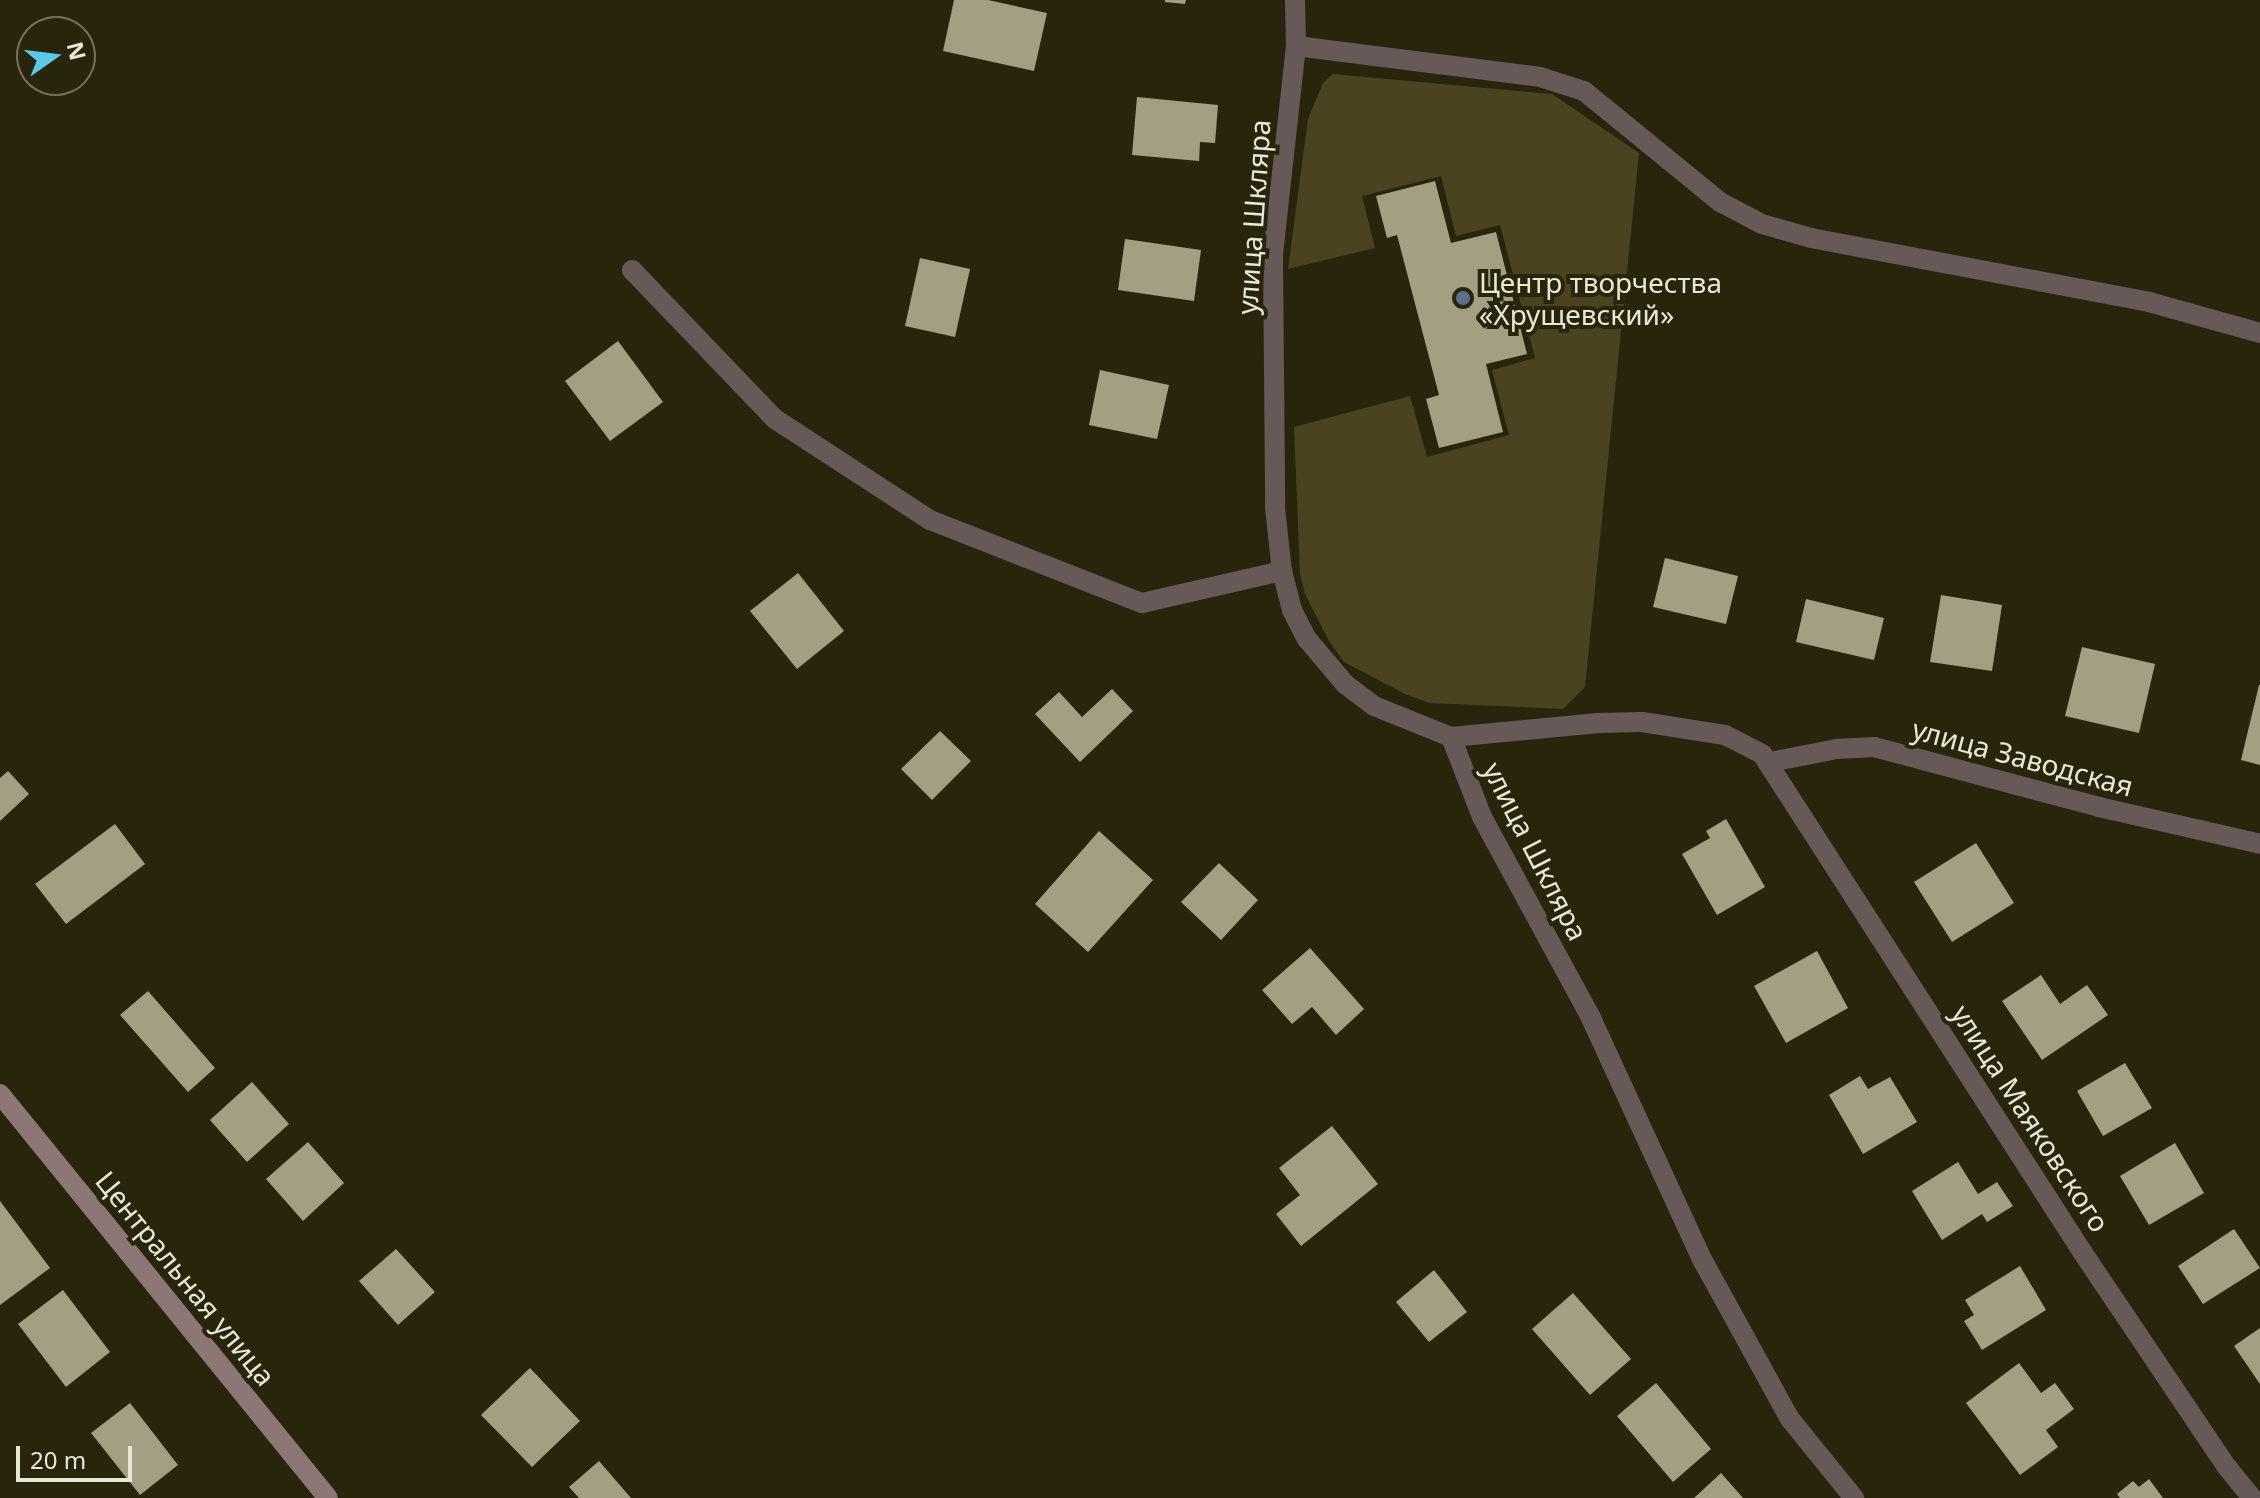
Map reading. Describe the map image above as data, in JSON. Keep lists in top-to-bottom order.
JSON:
{
  "streets": {
    "main road": ["Центральная улица"],
    "street": ["улица Шкляра", "улица Заводская", "улица Маяковского"]
  },
  "crossings": [
    ["улица Заводская", "улица Маяковского"]
  ],
  "places": ["Центр творчества «Хрущевский»"],
  "scale_bar": "20 m",
  "north": "right"
}
